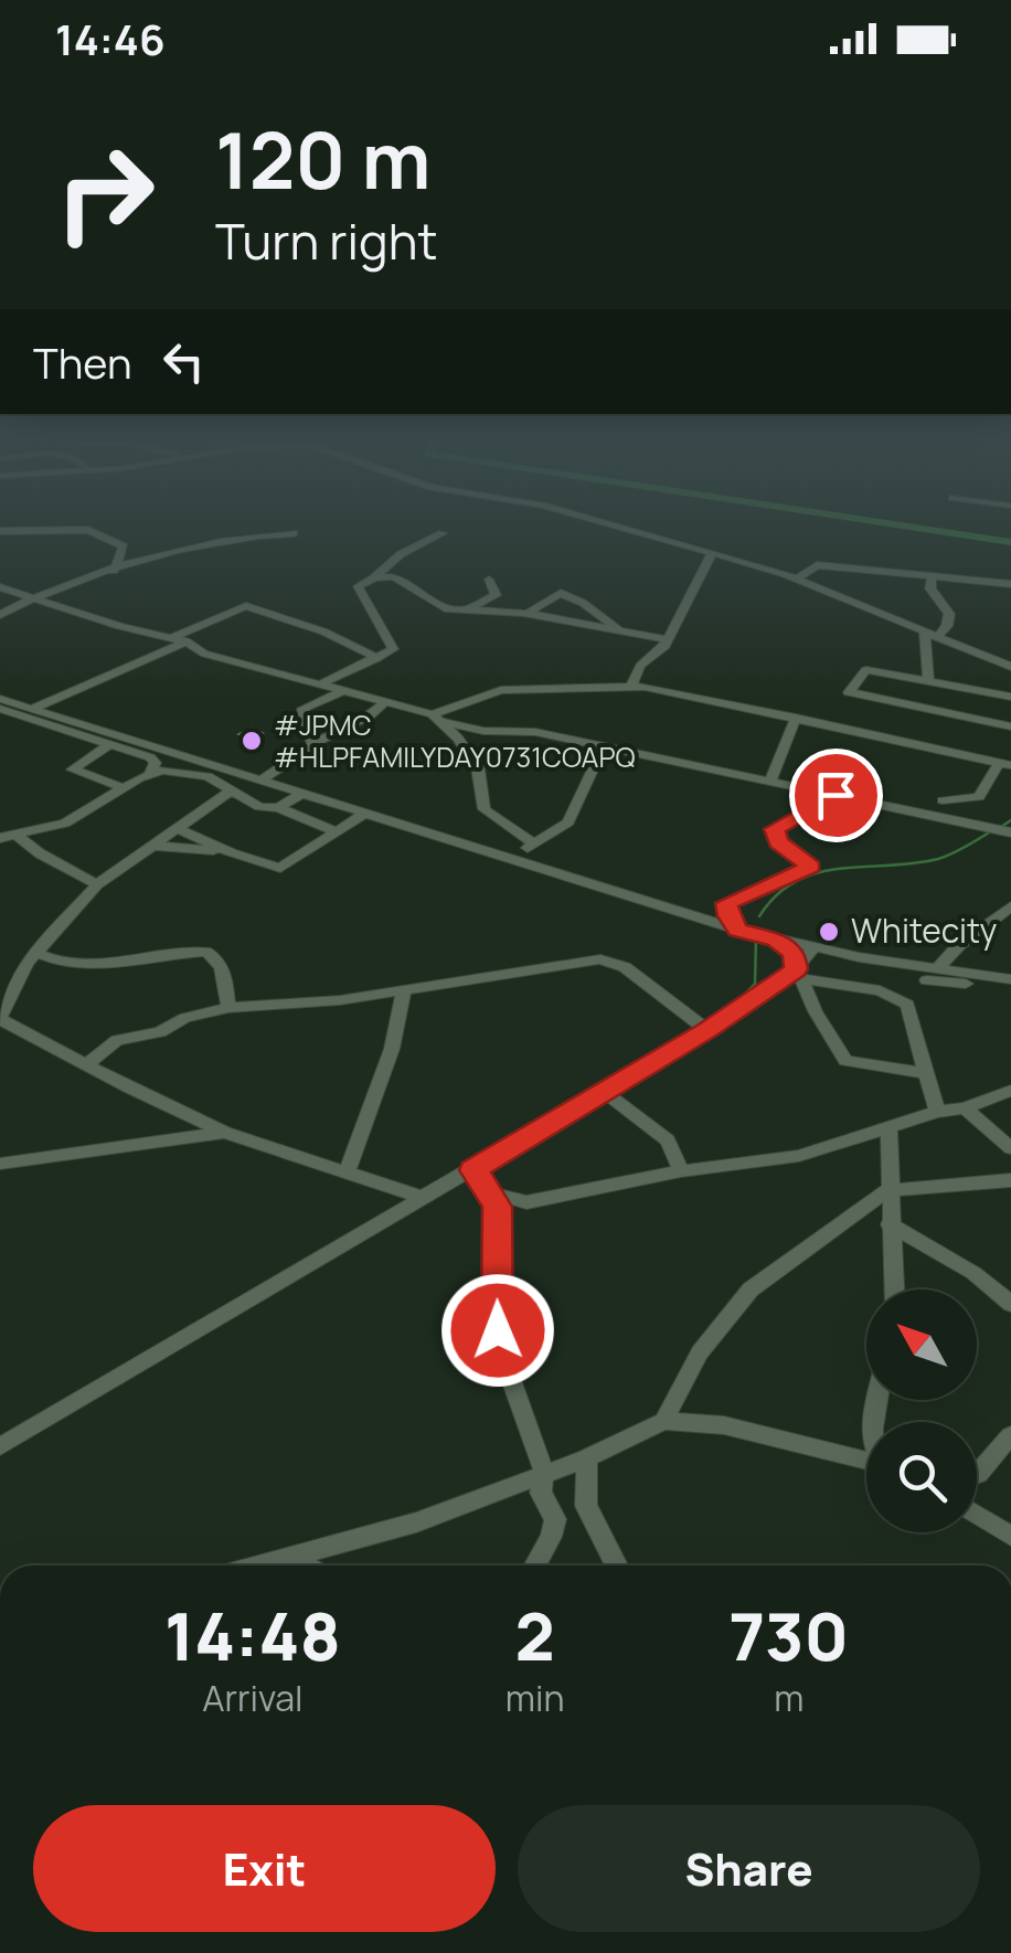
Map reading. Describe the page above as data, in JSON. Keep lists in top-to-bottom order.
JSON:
{
  "places": ["#JPMC #HLPFAMILYDAY0731COAPQ", "Whitecity"],
  "north": "top left",
  "page": {
    "status": "14:46",
    "turn": ["120 m", "Turn right"],
    "then": "Then",
    "eta": [
      "14:48",
      "Arrival",
      "2",
      "min",
      "730",
      "m"
    ],
    "buttons": ["Exit", "Share"]
  }
}
